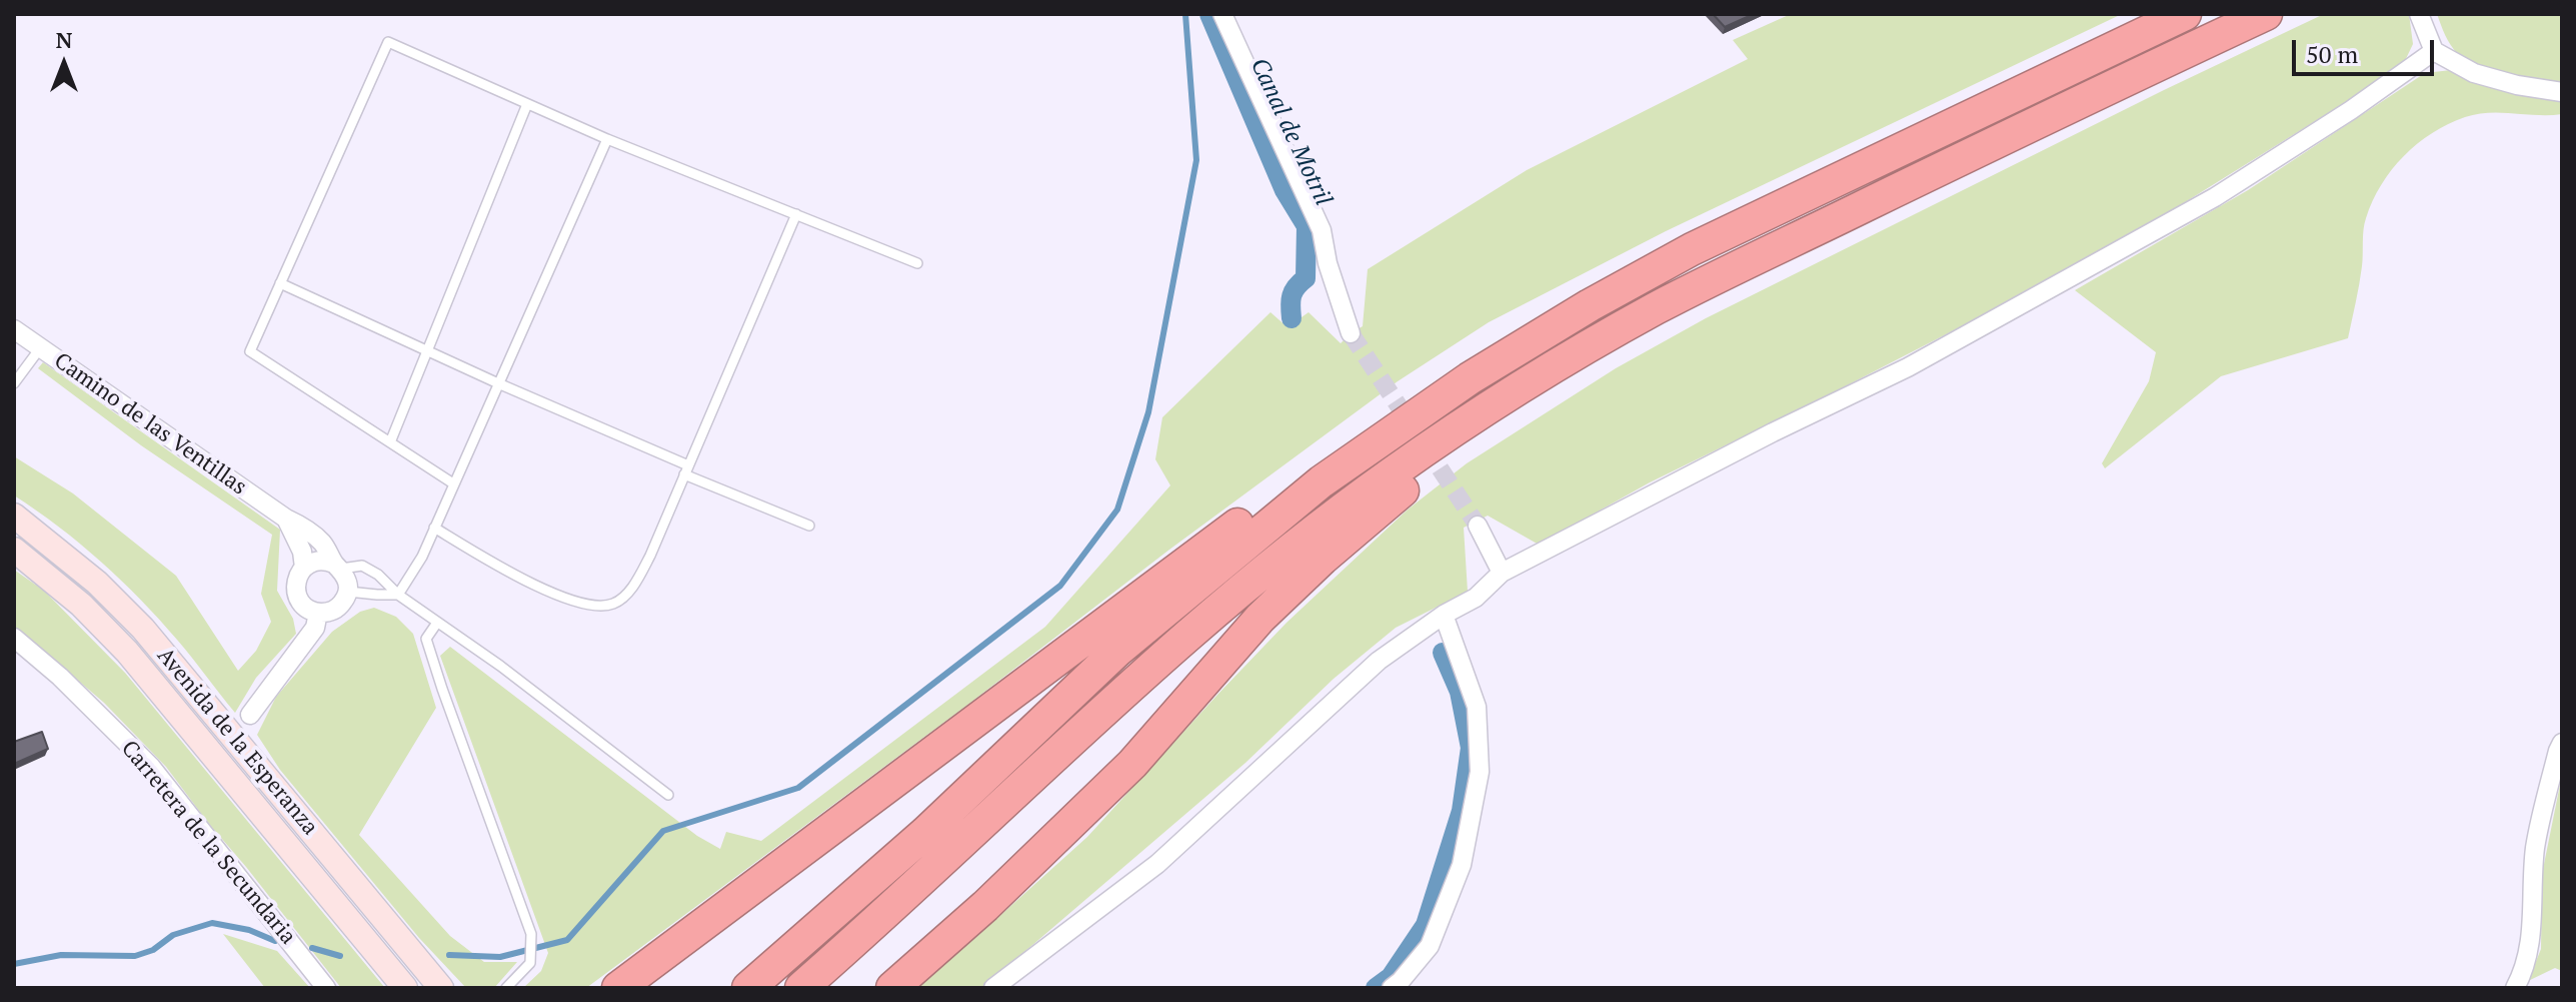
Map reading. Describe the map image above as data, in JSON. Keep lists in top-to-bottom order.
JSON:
{
  "streets": {
    "main road": ["Avenida de la Esperanza"],
    "street": ["Camino de las Ventillas", "Carretera de la Secundaria"]
  },
  "water": ["Canal de Motril"],
  "scale_bar": "50 m",
  "north": "top"
}
